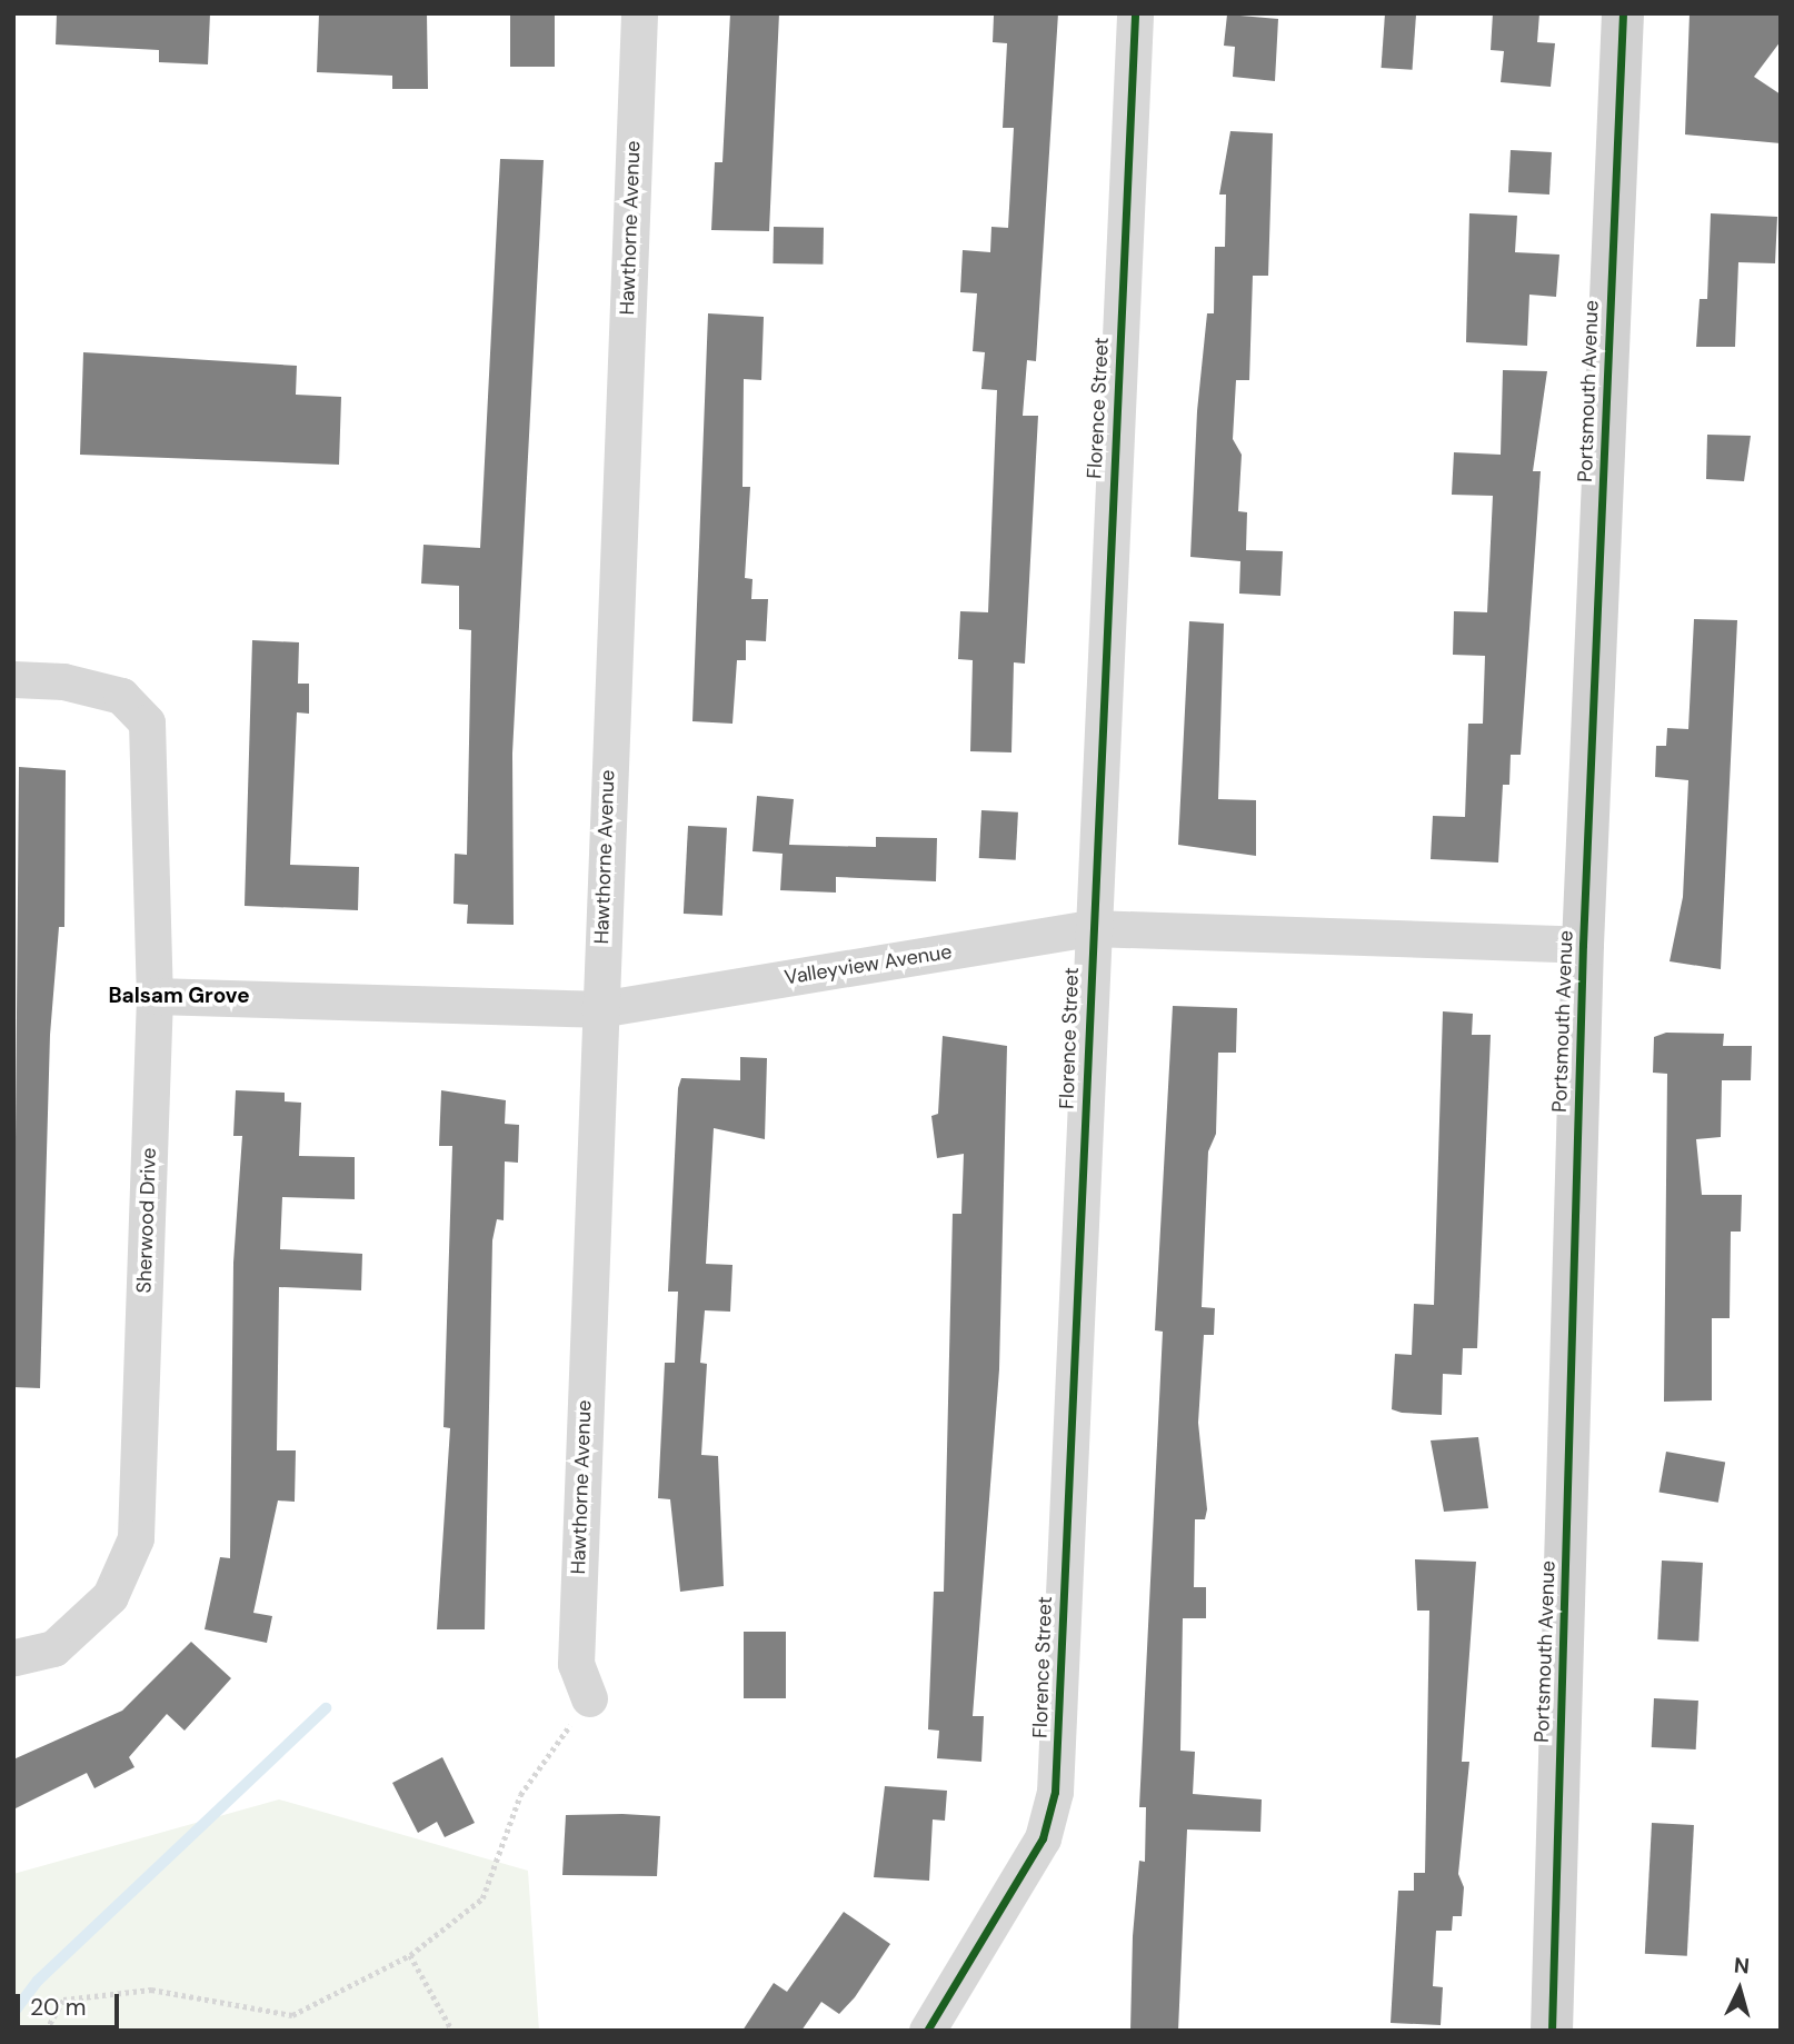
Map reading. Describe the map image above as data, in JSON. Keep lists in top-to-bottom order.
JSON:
{
  "streets": {
    "main road": ["Portsmouth Avenue"],
    "street": [
      "Hawthorne Avenue",
      "Florence Street",
      "Valleyview Avenue",
      "Sherwood Drive"
    ]
  },
  "crossings": [
    ["Hawthorne Avenue", "Valleyview Avenue"],
    ["Portsmouth Avenue", "Valleyview Avenue"],
    ["Florence Street", "Valleyview Avenue"],
    ["Valleyview Avenue", "Sherwood Drive"]
  ],
  "districts": ["Balsam Grove"],
  "scale_bar": "20 m",
  "north": "top"
}
